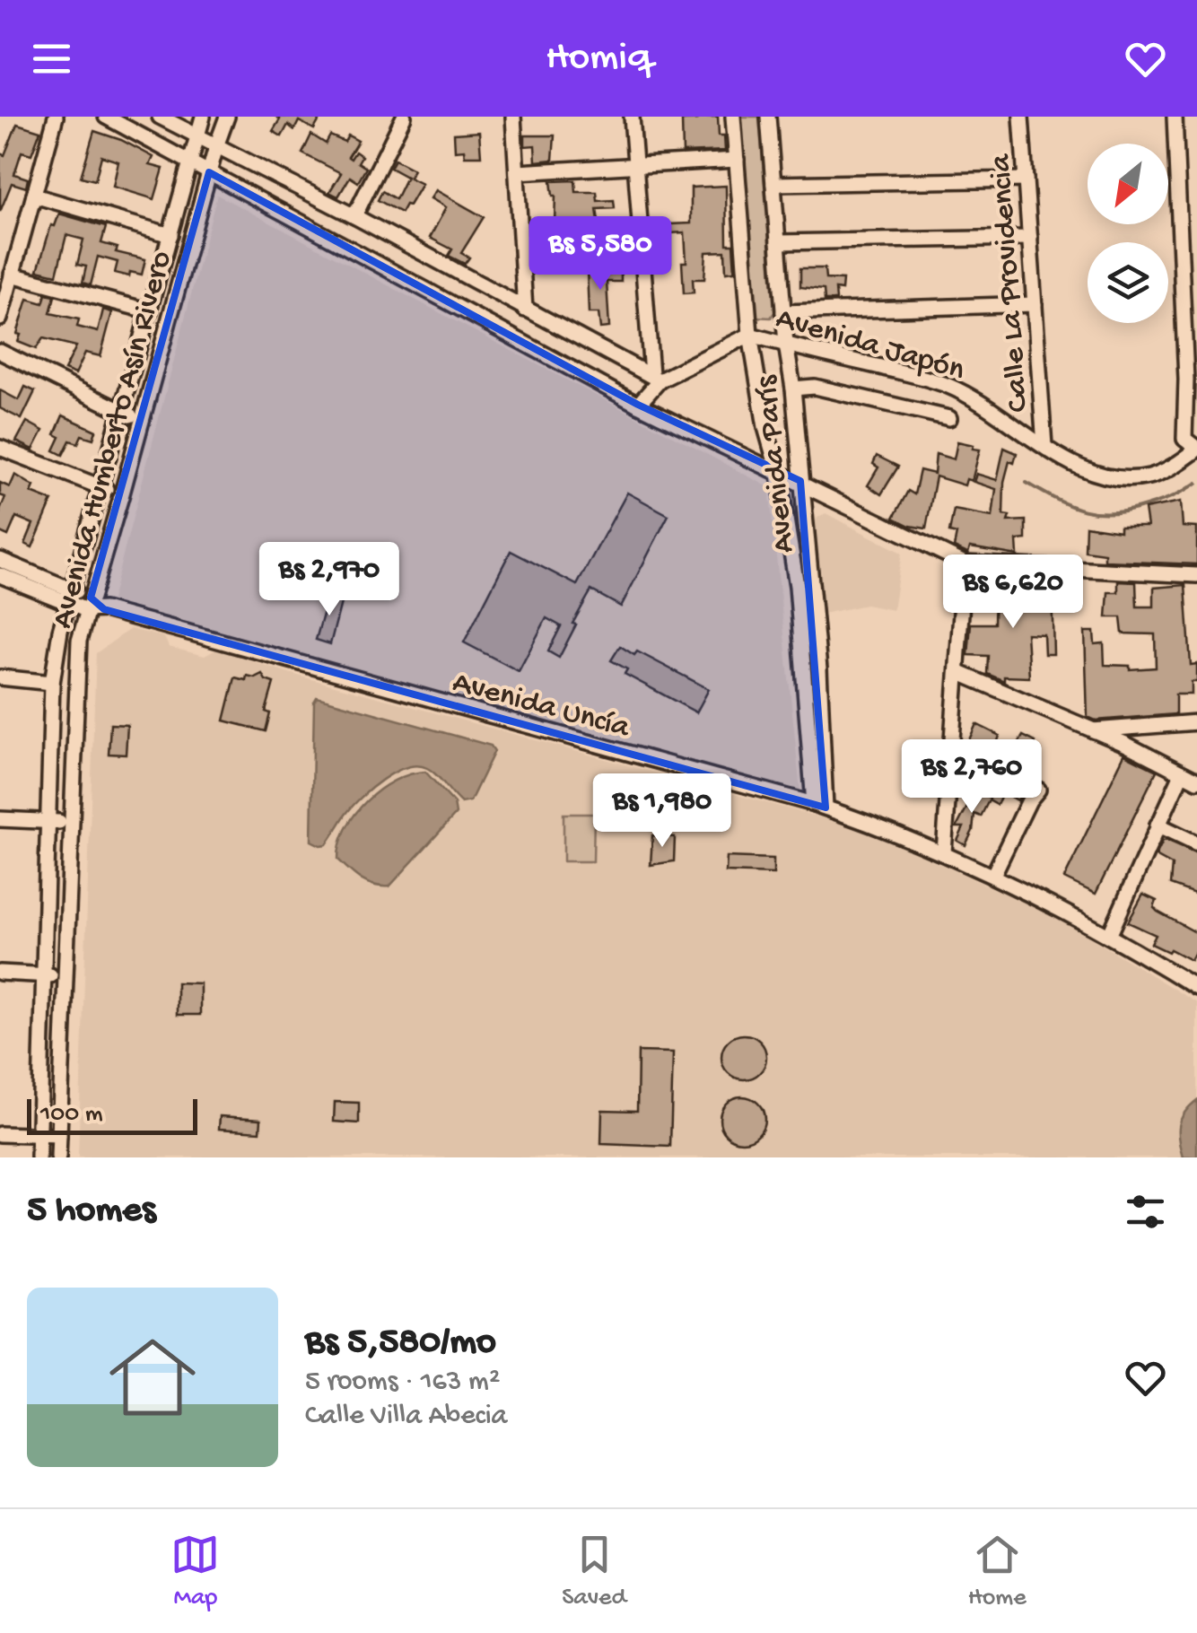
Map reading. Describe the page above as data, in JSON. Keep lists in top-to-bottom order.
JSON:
{
  "streets": {
    "street": [
      "Calle La Providencia",
      "Avenida Japón",
      "Avenida Humberto Asín Rivero",
      "Avenida París",
      "Avenida Uncía"
    ]
  },
  "crossings": [
    ["Calle La Providencia", "Avenida Japón"],
    ["Avenida Japón", "Avenida París"],
    ["Avenida Humberto Asín Rivero", "Avenida Uncía"],
    ["Avenida París", "Avenida Uncía"]
  ],
  "scale_bar": "100 m",
  "north": "bottom left",
  "page": {
    "header": "Homiq",
    "price": [
      "Bs 5,580",
      "Bs 2,970",
      "Bs 6,620",
      "Bs 2,760",
      "Bs 1,980"
    ],
    "scale": "100 m",
    "heading": "5 homes",
    "list": [
      {
        "name": "Bs 5,580/mo",
        "note": "5 rooms · 163 m² · Calle Villa Abecia"
      }
    ],
    "tabs": ["Map", "Saved", "Home"]
  }
}
